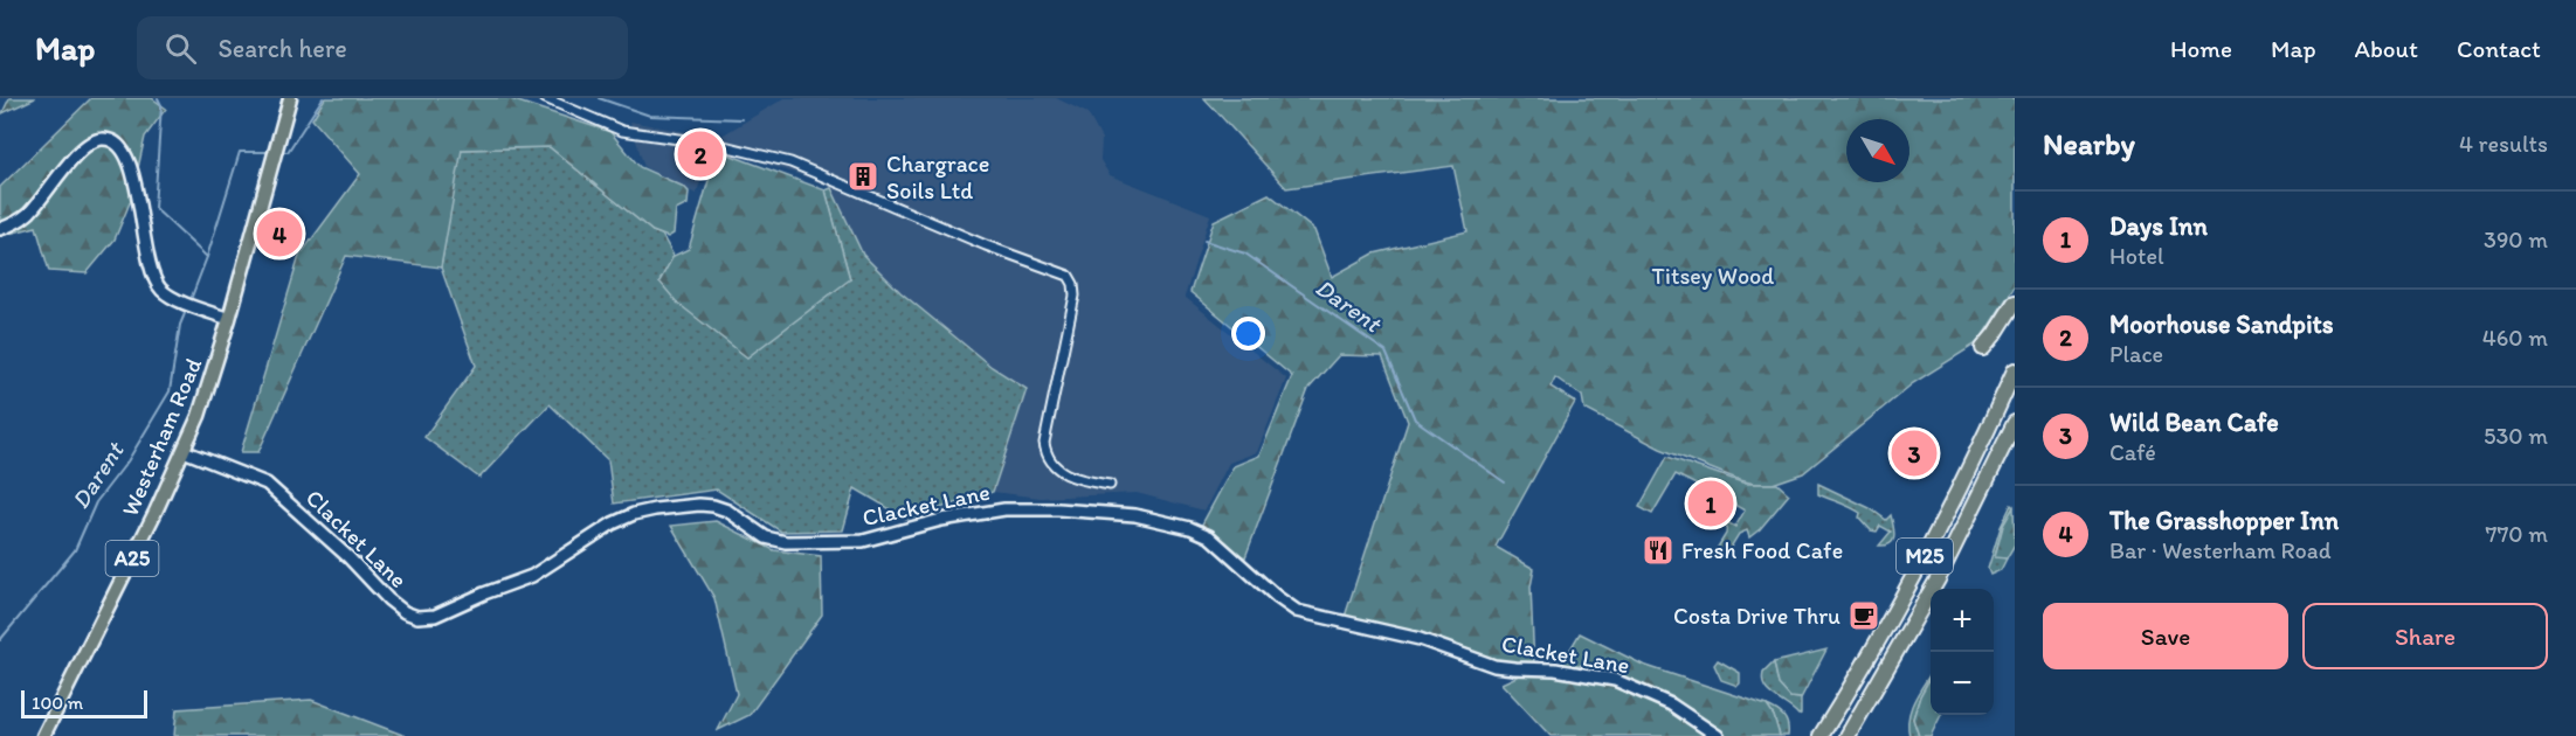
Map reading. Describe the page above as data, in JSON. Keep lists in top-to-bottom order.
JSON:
{
  "streets": {
    "highway": ["M25"],
    "main road": ["Westerham Road", "A25"],
    "street": ["Clacket Lane"]
  },
  "crossings": [
    ["Westerham Road", "Clacket Lane"]
  ],
  "water": ["Darent"],
  "parks": ["Titsey Wood"],
  "places": {
    "building": ["Chargrace Soils Ltd"],
    "restaurant": ["Fresh Food Cafe"],
    "cafe": ["Costa Drive Thru"]
  },
  "scale_bar": "100 m",
  "north": "bottom right",
  "page": {
    "header": "Map",
    "search": "Search here",
    "nav": [
      "Home",
      "Map",
      "About",
      "Contact"
    ],
    "heading": ["Nearby", "4 results"],
    "pins": [
      "2",
      "4",
      "3",
      "1"
    ],
    "list": [
      {
        "mark": "1",
        "name": "Days Inn",
        "note": "Hotel",
        "value": "390 m"
      },
      {
        "mark": "2",
        "name": "Moorhouse Sandpits",
        "note": "Place",
        "value": "460 m"
      },
      {
        "mark": "3",
        "name": "Wild Bean Cafe",
        "note": "Café",
        "value": "530 m"
      },
      {
        "mark": "4",
        "name": "The Grasshopper Inn",
        "note": "Bar · Westerham Road",
        "value": "770 m"
      }
    ],
    "buttons": ["Save", "Share"],
    "map_buttons": ["+", "−"],
    "scale": "100 m"
  }
}
